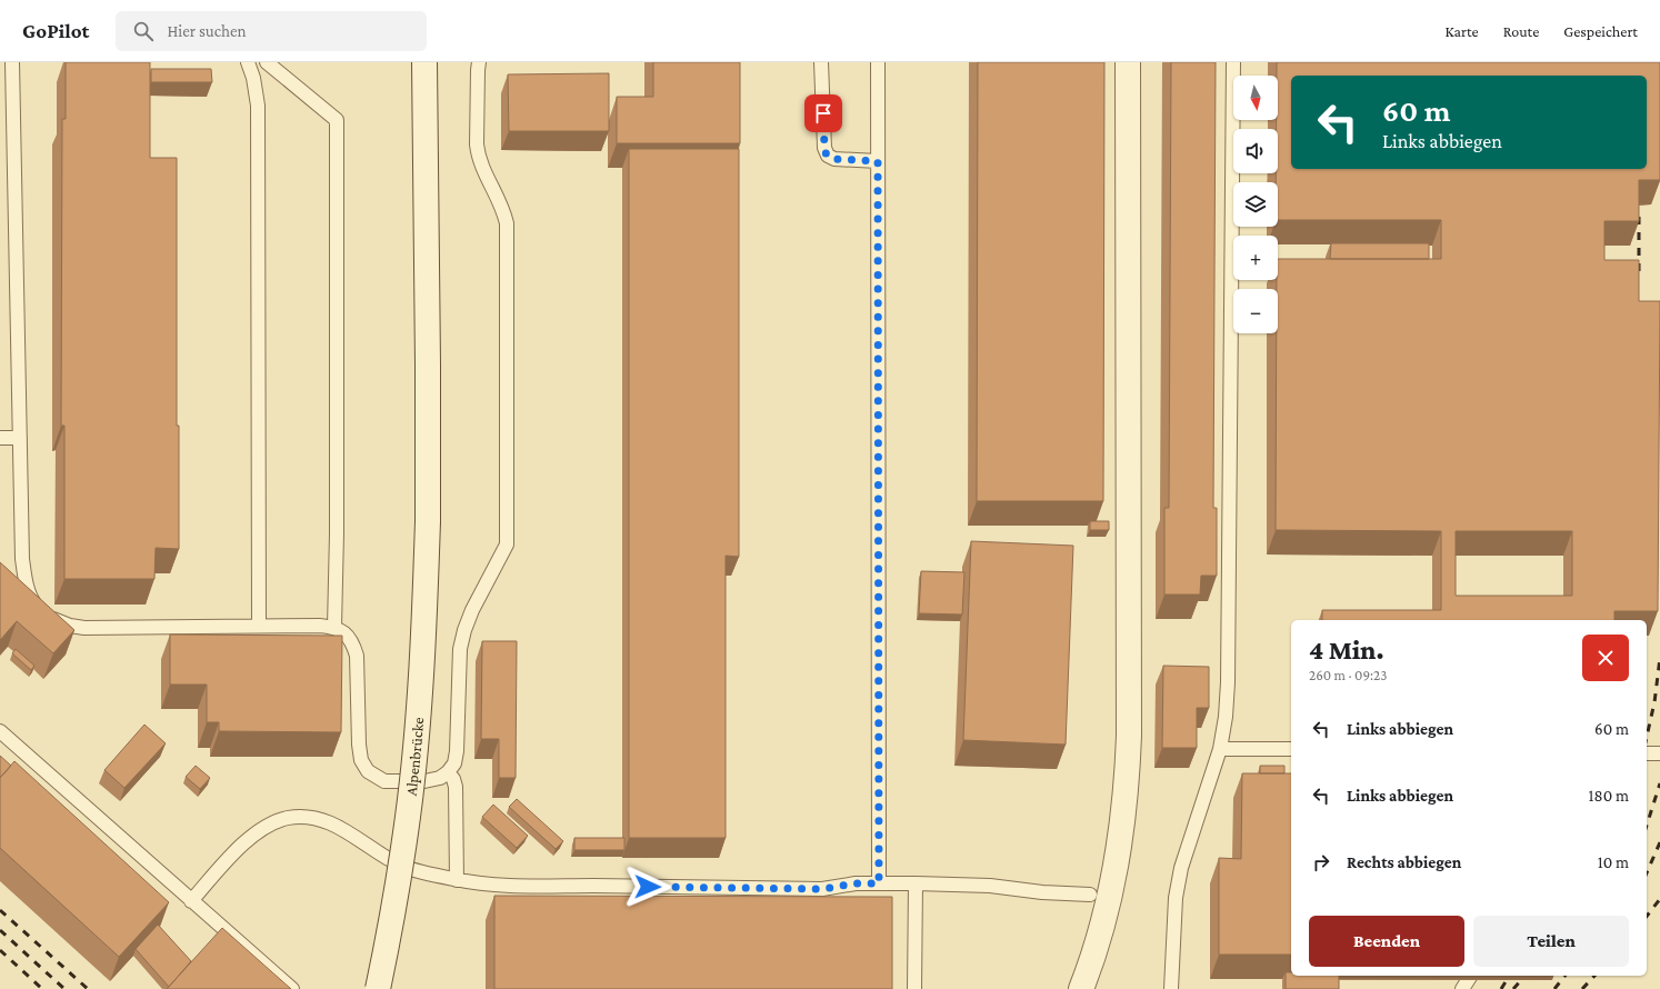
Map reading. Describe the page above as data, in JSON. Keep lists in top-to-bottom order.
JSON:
{
  "streets": {
    "main road": ["Alpenbrücke"]
  },
  "north": "bottom",
  "page": {
    "header": "GoPilot",
    "search": "Hier suchen",
    "nav": ["Karte", "Route", "Gespeichert"],
    "map_buttons": ["+", "−"],
    "turn": ["60 m", "Links abbiegen"],
    "heading": ["4 Min.", "260 m · 09:23"],
    "list": [
      {
        "name": "Links abbiegen",
        "value": "60 m"
      },
      {
        "name": "Links abbiegen",
        "value": "180 m"
      },
      {
        "name": "Rechts abbiegen",
        "value": "10 m"
      }
    ],
    "buttons": ["Beenden", "Teilen"]
  }
}
